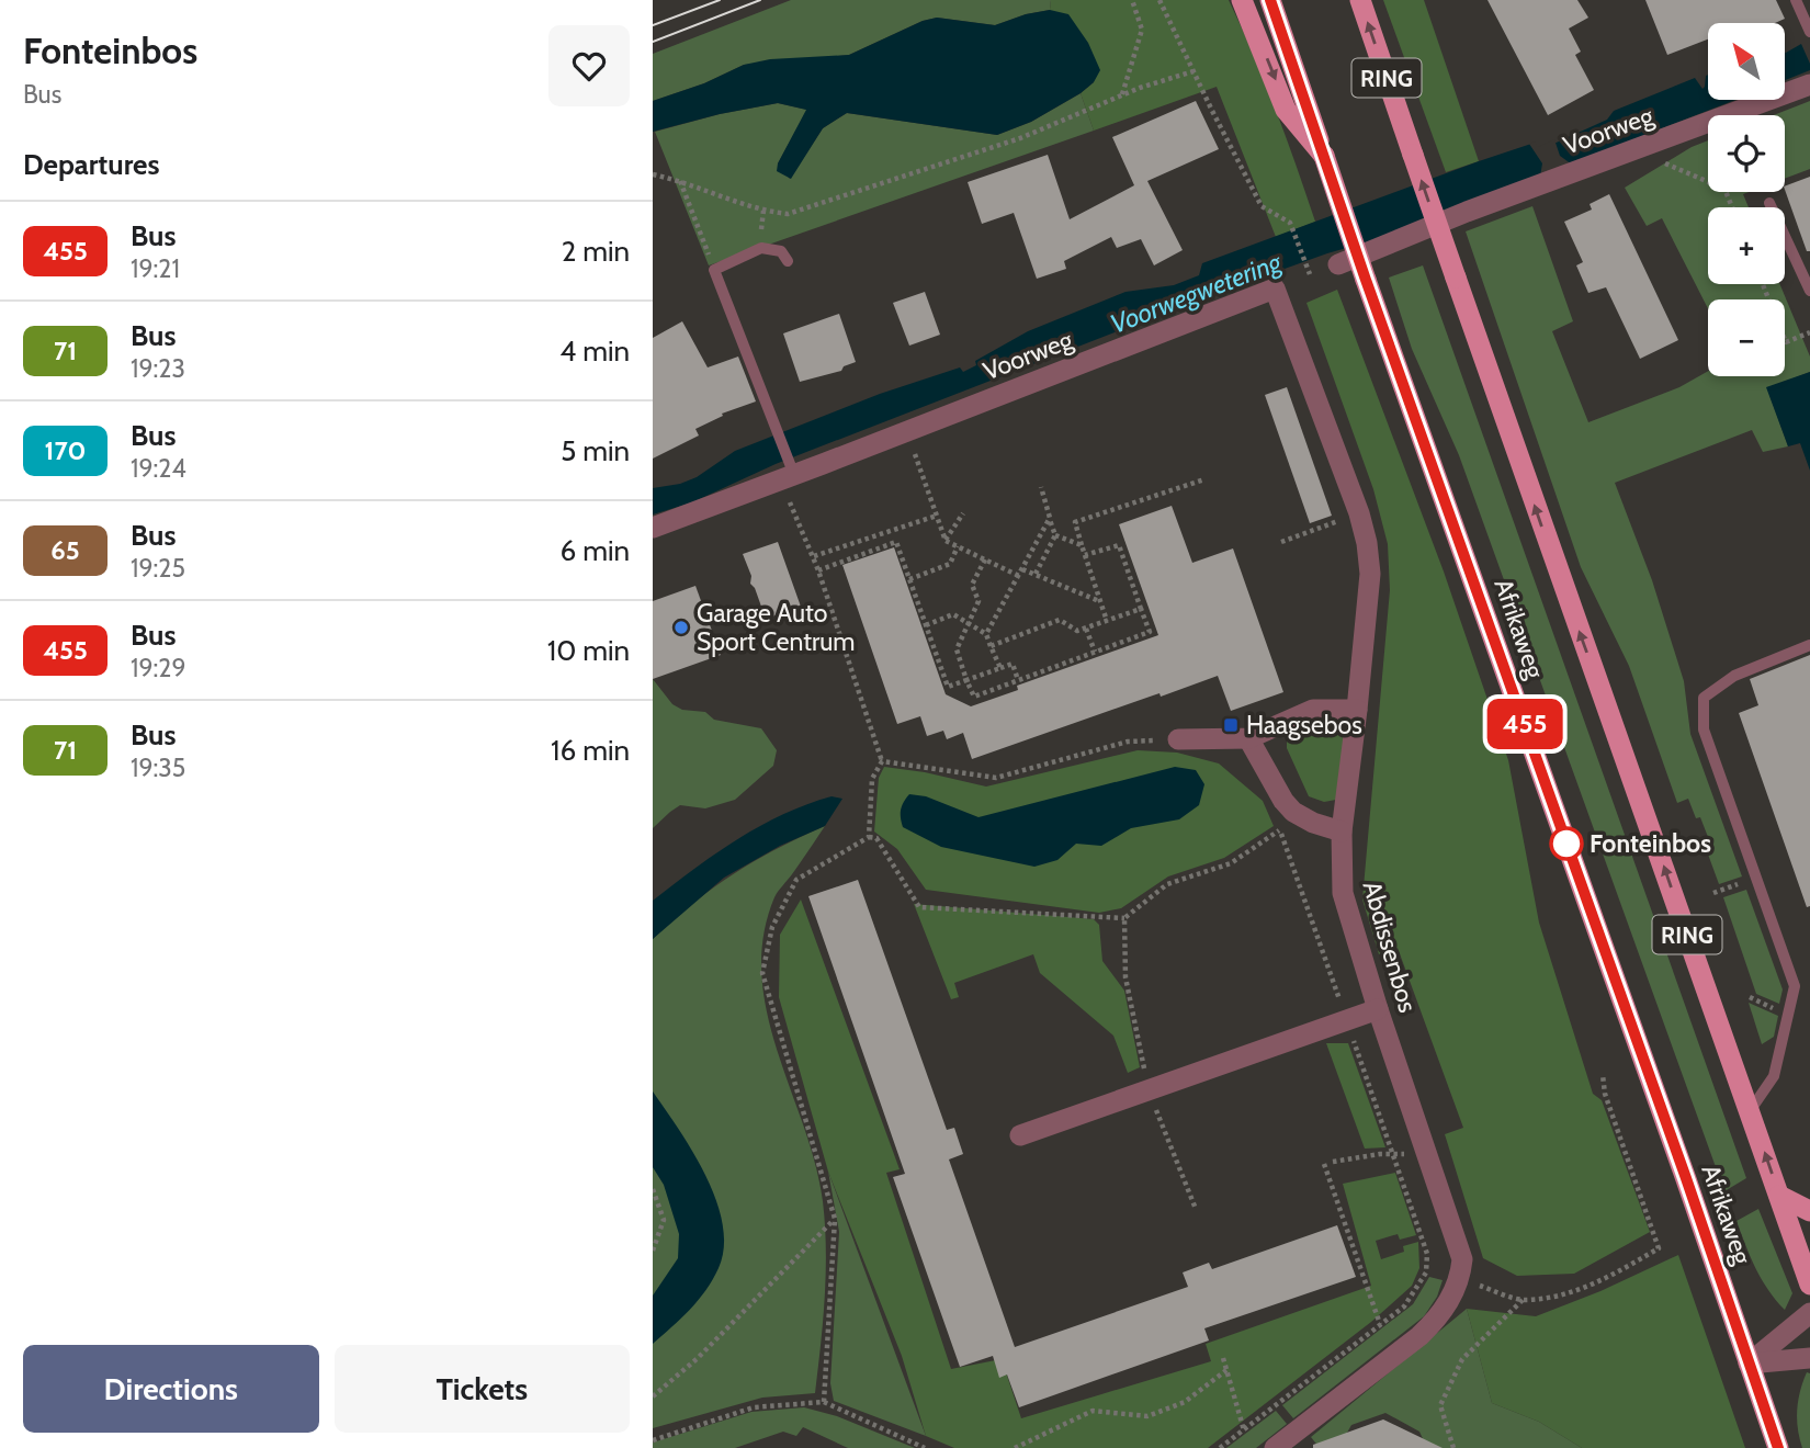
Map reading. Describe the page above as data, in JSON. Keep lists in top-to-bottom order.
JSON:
{
  "streets": {
    "main road": ["RING", "Afrikaweg"],
    "street": ["Voorweg", "Abdissenbos"]
  },
  "crossings": [
    ["Voorweg", "Abdissenbos"]
  ],
  "water": ["Voorwegwetering"],
  "places": {
    "other": ["Garage Auto Sport Centrum", "Fonteinbos"],
    "transit": ["Haagsebos"]
  },
  "lines": ["bus line 455"],
  "north": "top left",
  "page": {
    "heading": [
      ["Fonteinbos", "Bus"],
      "Departures"
    ],
    "on_map": "455",
    "map_buttons": ["+", "−"],
    "list": [
      {
        "mark": "455",
        "name": "Bus",
        "note": "19:21",
        "value": "2 min"
      },
      {
        "mark": "71",
        "name": "Bus",
        "note": "19:23",
        "value": "4 min"
      },
      {
        "mark": "170",
        "name": "Bus",
        "note": "19:24",
        "value": "5 min"
      },
      {
        "mark": "65",
        "name": "Bus",
        "note": "19:25",
        "value": "6 min"
      },
      {
        "mark": "455",
        "name": "Bus",
        "note": "19:29",
        "value": "10 min"
      },
      {
        "mark": "71",
        "name": "Bus",
        "note": "19:35",
        "value": "16 min"
      }
    ],
    "buttons": ["Directions", "Tickets"]
  }
}
